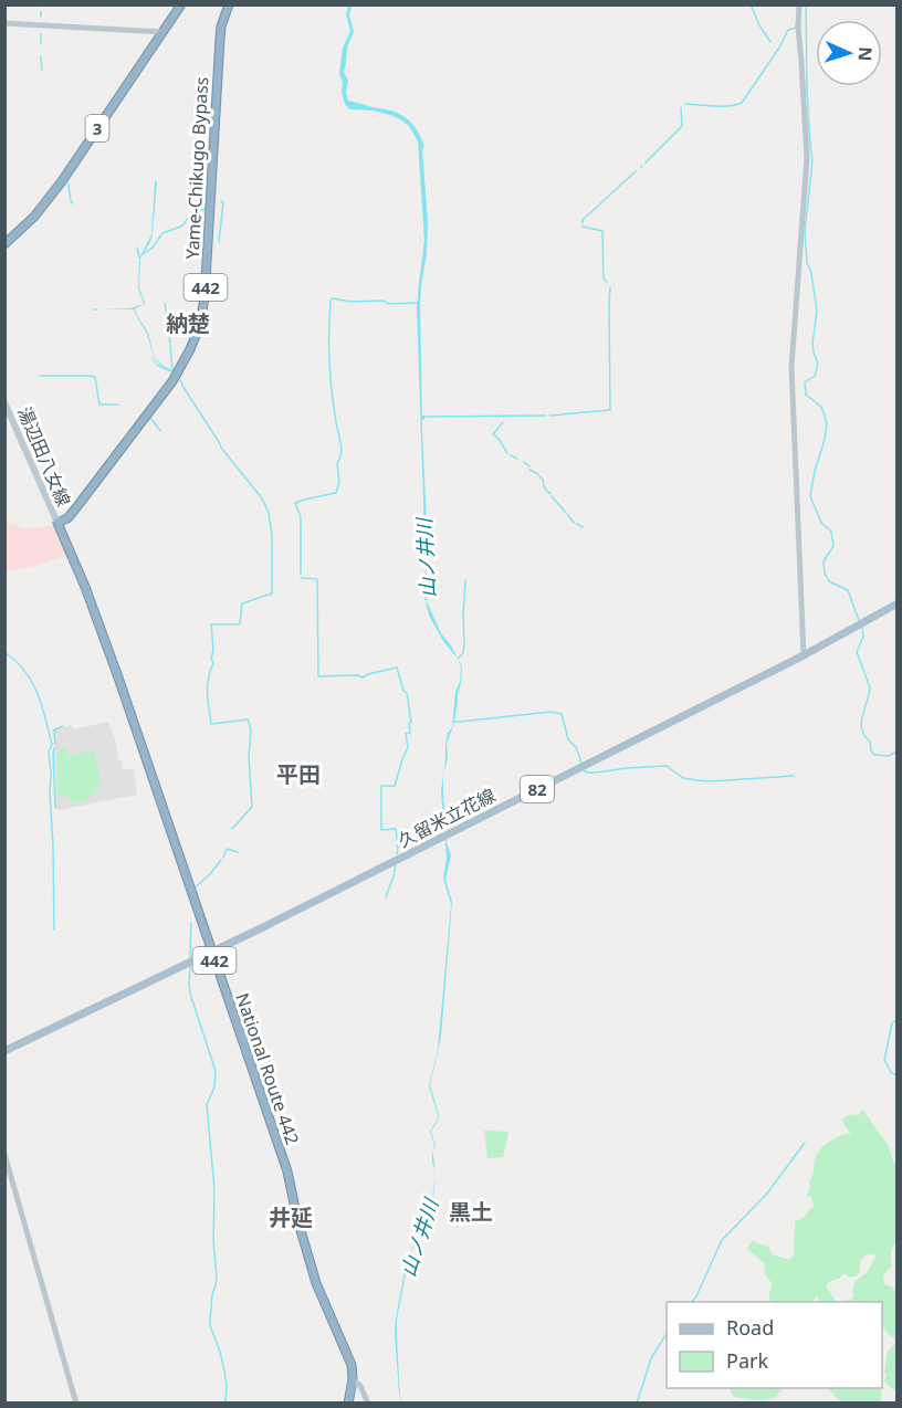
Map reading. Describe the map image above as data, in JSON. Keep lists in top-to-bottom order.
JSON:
{
  "streets": {
    "highway": [
      "3",
      "Yame-Chikugo Bypass",
      "442",
      "National Route 442"
    ],
    "main road": ["湯辺田八女線", "82", "久留米立花線"]
  },
  "crossings": [
    ["Yame-Chikugo Bypass", "湯辺田八女線"],
    ["Yame-Chikugo Bypass", "National Route 442"],
    ["湯辺田八女線", "National Route 442"],
    ["久留米立花線", "National Route 442"]
  ],
  "districts": [
    "納楚",
    "平田",
    "黒土",
    "井延"
  ],
  "water": ["山ノ井川"],
  "legend": ["Road", "Park"],
  "north": "right"
}
